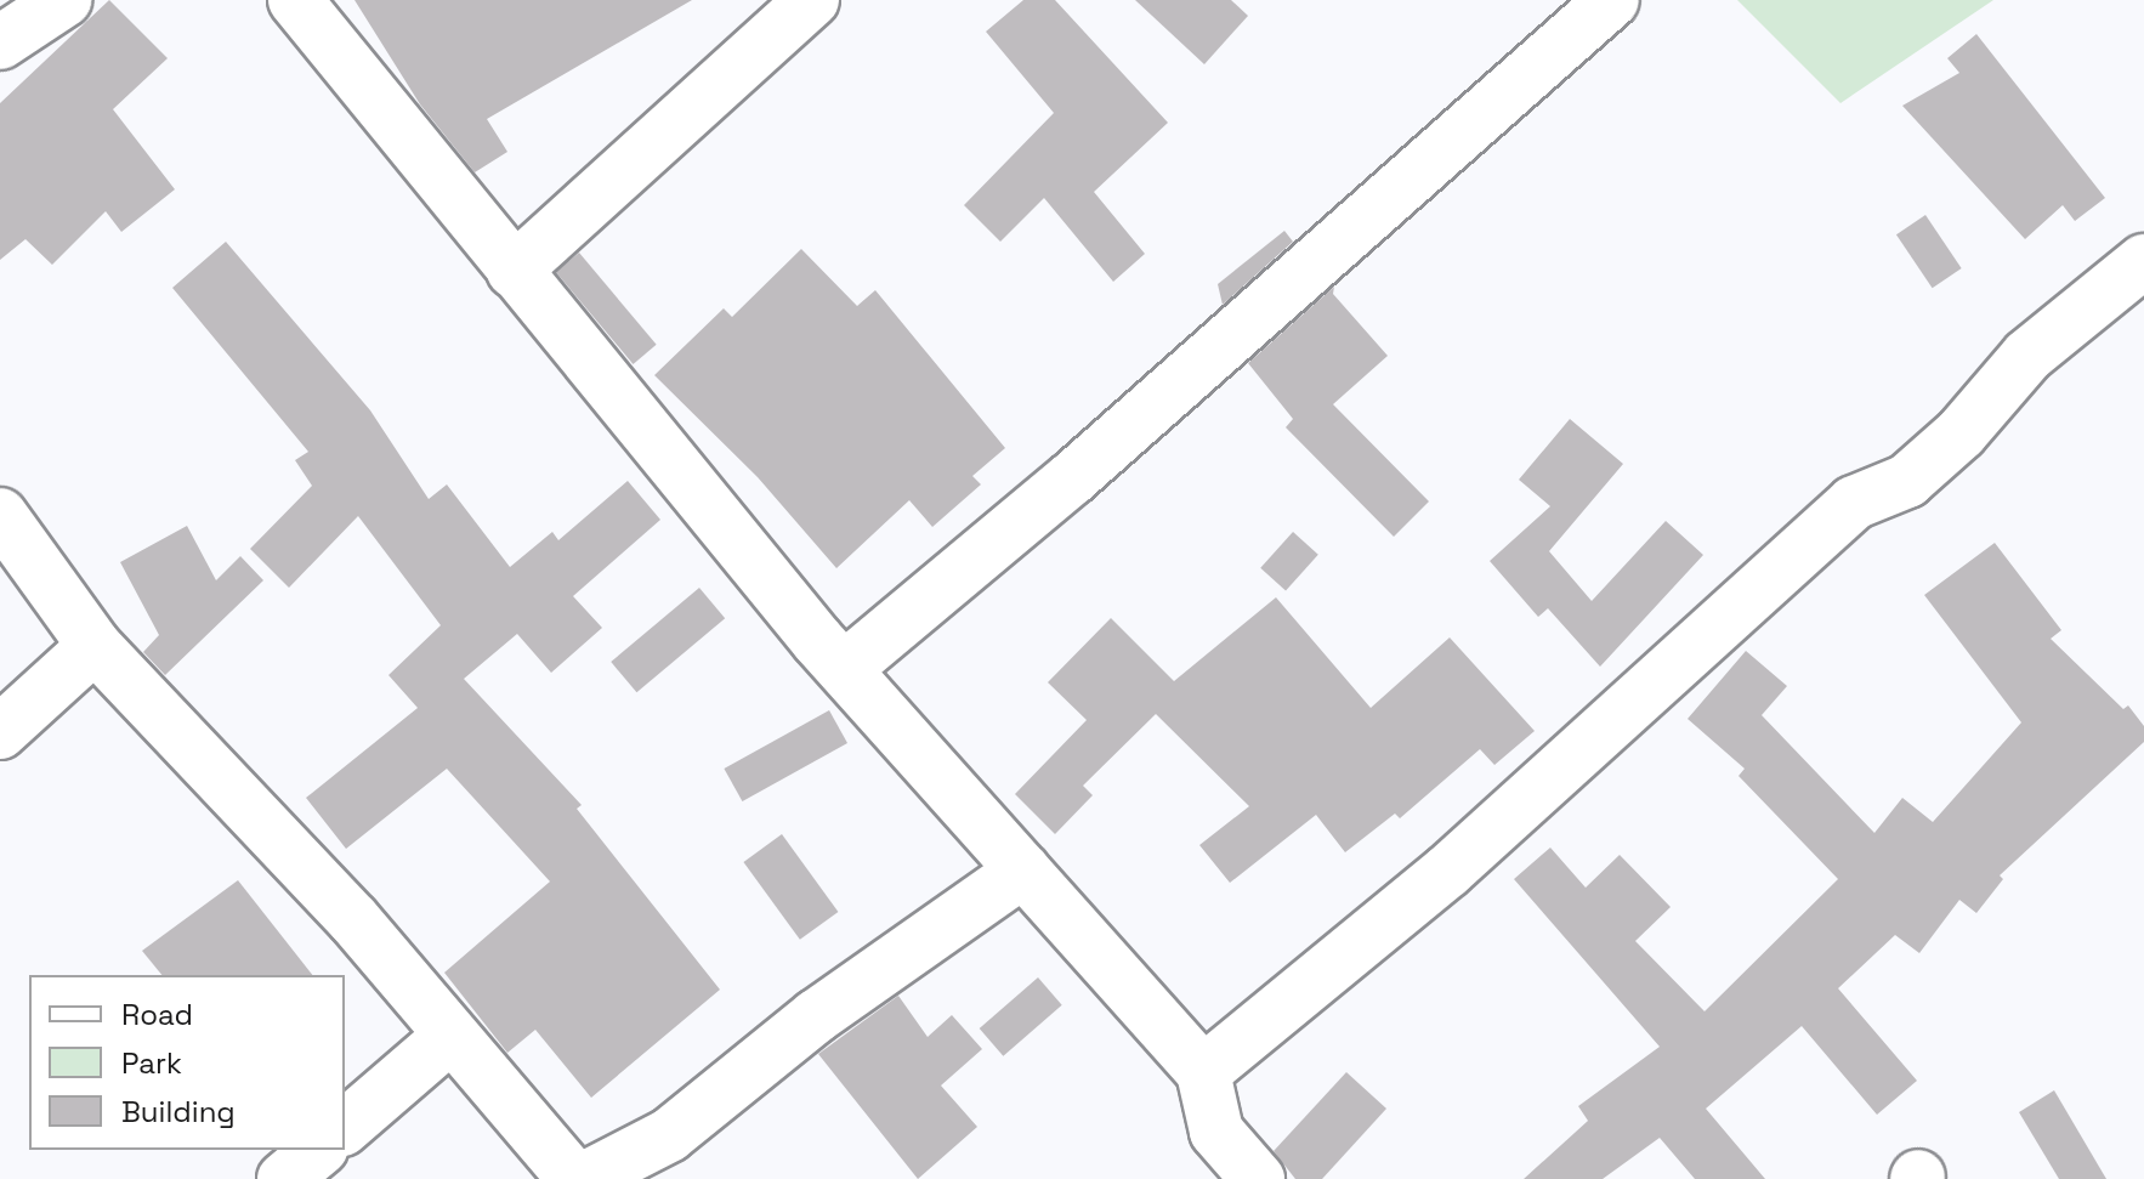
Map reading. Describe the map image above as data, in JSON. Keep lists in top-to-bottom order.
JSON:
{
  "legend": ["Road", "Park", "Building"]
}
